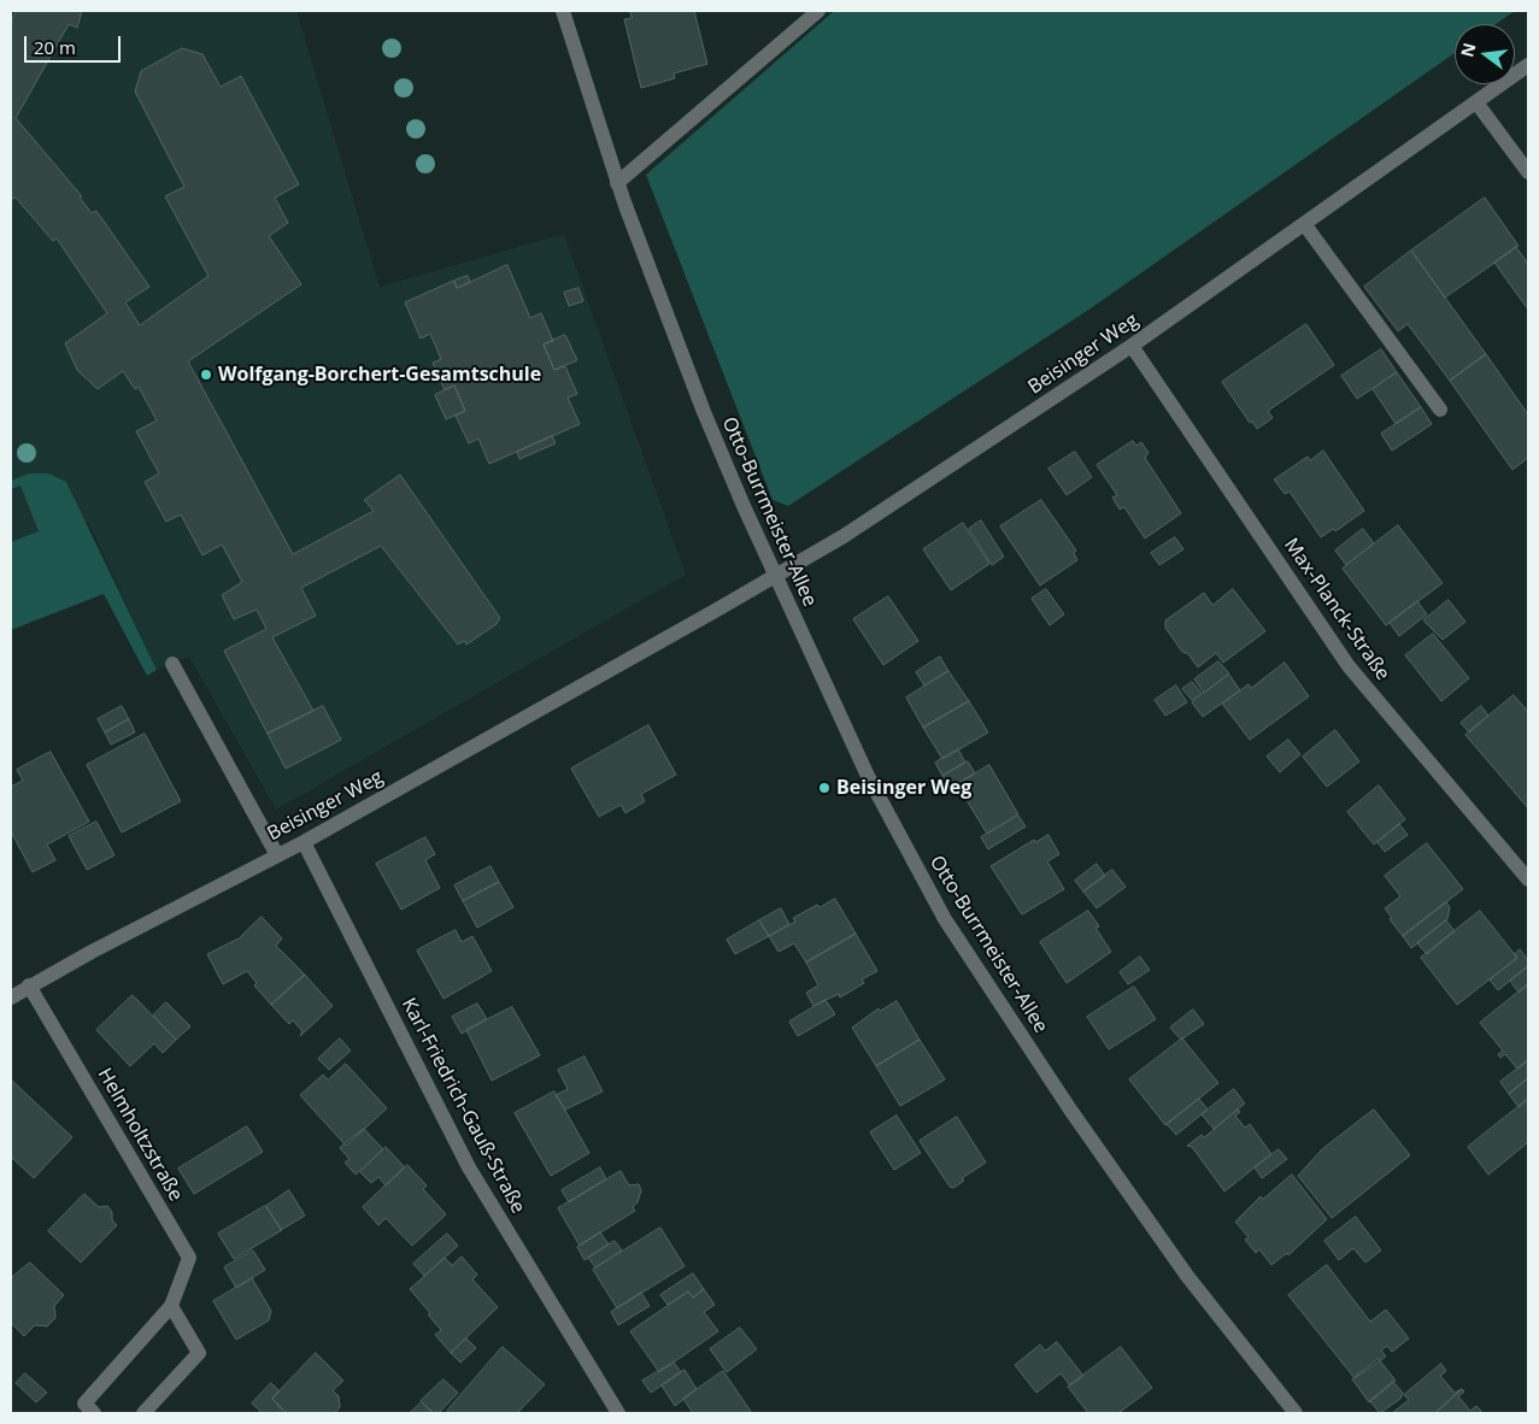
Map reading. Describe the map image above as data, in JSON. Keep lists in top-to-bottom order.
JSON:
{
  "streets": {
    "street": [
      "Beisinger Weg",
      "Otto-Burrmeister-Allee",
      "Max-Planck-Straße",
      "Karl-Friedrich-Gauß-Straße",
      "Helmholtzstraße"
    ]
  },
  "crossings": [
    ["Beisinger Weg", "Otto-Burrmeister-Allee"],
    ["Beisinger Weg", "Max-Planck-Straße"],
    ["Beisinger Weg", "Karl-Friedrich-Gauß-Straße"],
    ["Beisinger Weg", "Helmholtzstraße"]
  ],
  "places": ["Wolfgang-Borchert-Gesamtschule", "Beisinger Weg"],
  "scale_bar": "20 m",
  "north": "left"
}
